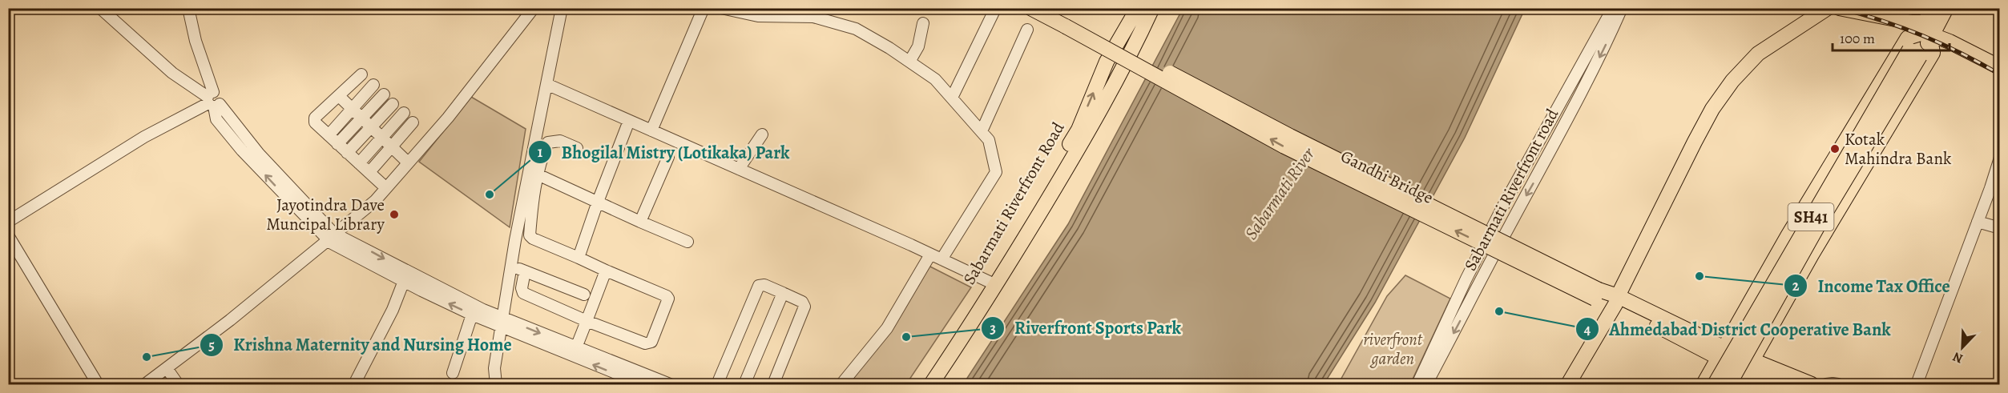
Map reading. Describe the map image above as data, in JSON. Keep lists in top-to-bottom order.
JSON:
{
  "streets": {
    "main road": ["Gandhi Bridge", "Sabarmati Riverfront Road", "SH41"],
    "street": ["Sabarmati Riverfront road"]
  },
  "water": ["Sabarmati River"],
  "parks": ["riverfront garden"],
  "places": [
    "Kotak Mahindra Bank",
    "Bhogilal Mistry (Lotikaka) Park",
    "Jayotindra Dave Muncipal Library",
    "Income Tax Office",
    "Ahmedabad District Cooperative Bank",
    "Riverfront Sports Park",
    "Krishna Maternity and Nursing Home"
  ],
  "scale_bar": "100 m",
  "north": "bottom left"
}
